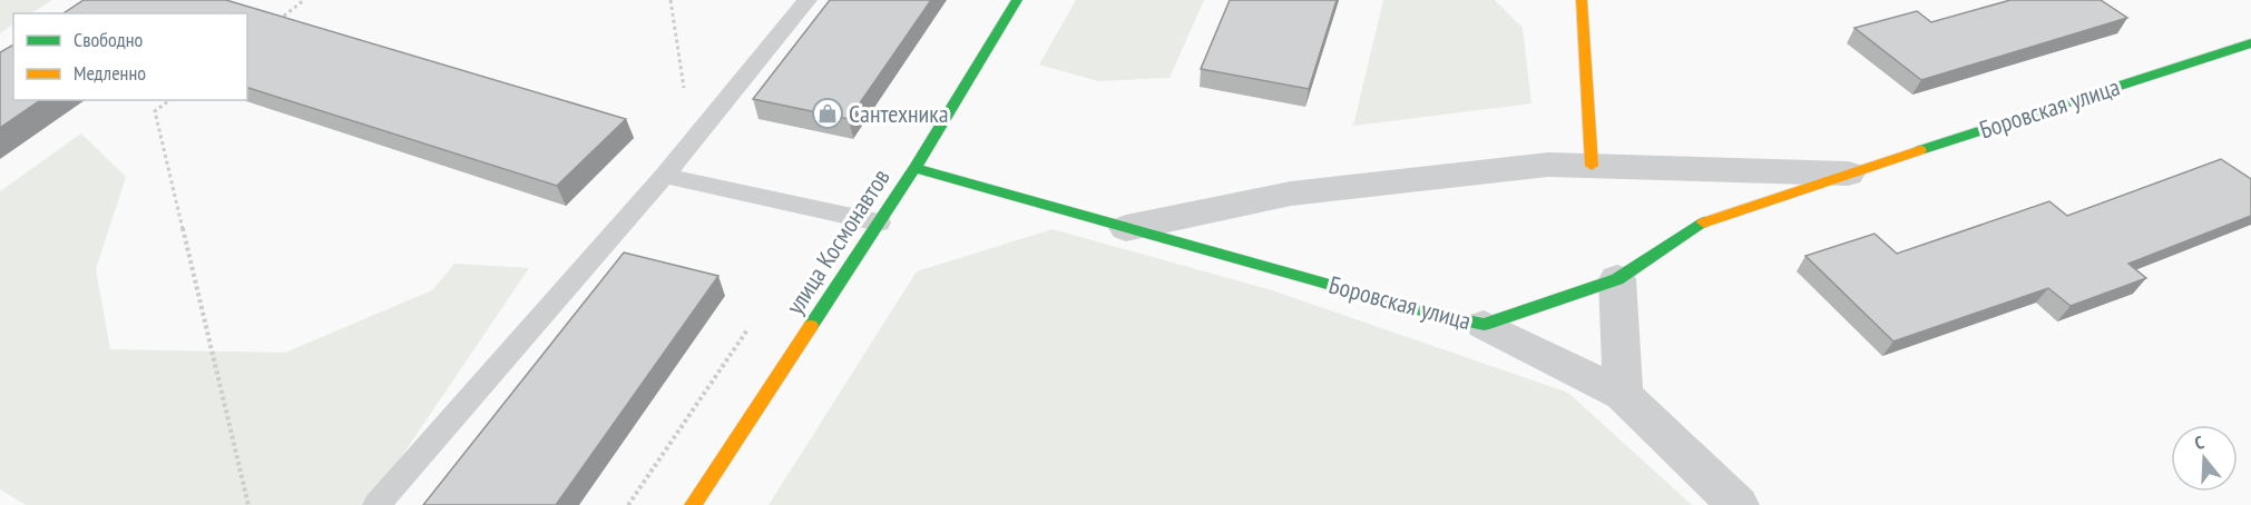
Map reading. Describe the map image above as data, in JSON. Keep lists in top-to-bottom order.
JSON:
{
  "streets": {
    "street": ["Боровская улица", "улица Космонавтов"]
  },
  "crossings": [
    ["Боровская улица", "улица Космонавтов"]
  ],
  "places": {
    "shop": ["Сантехника"]
  },
  "legend": ["Свободно", "Медленно"],
  "north": "top"
}
